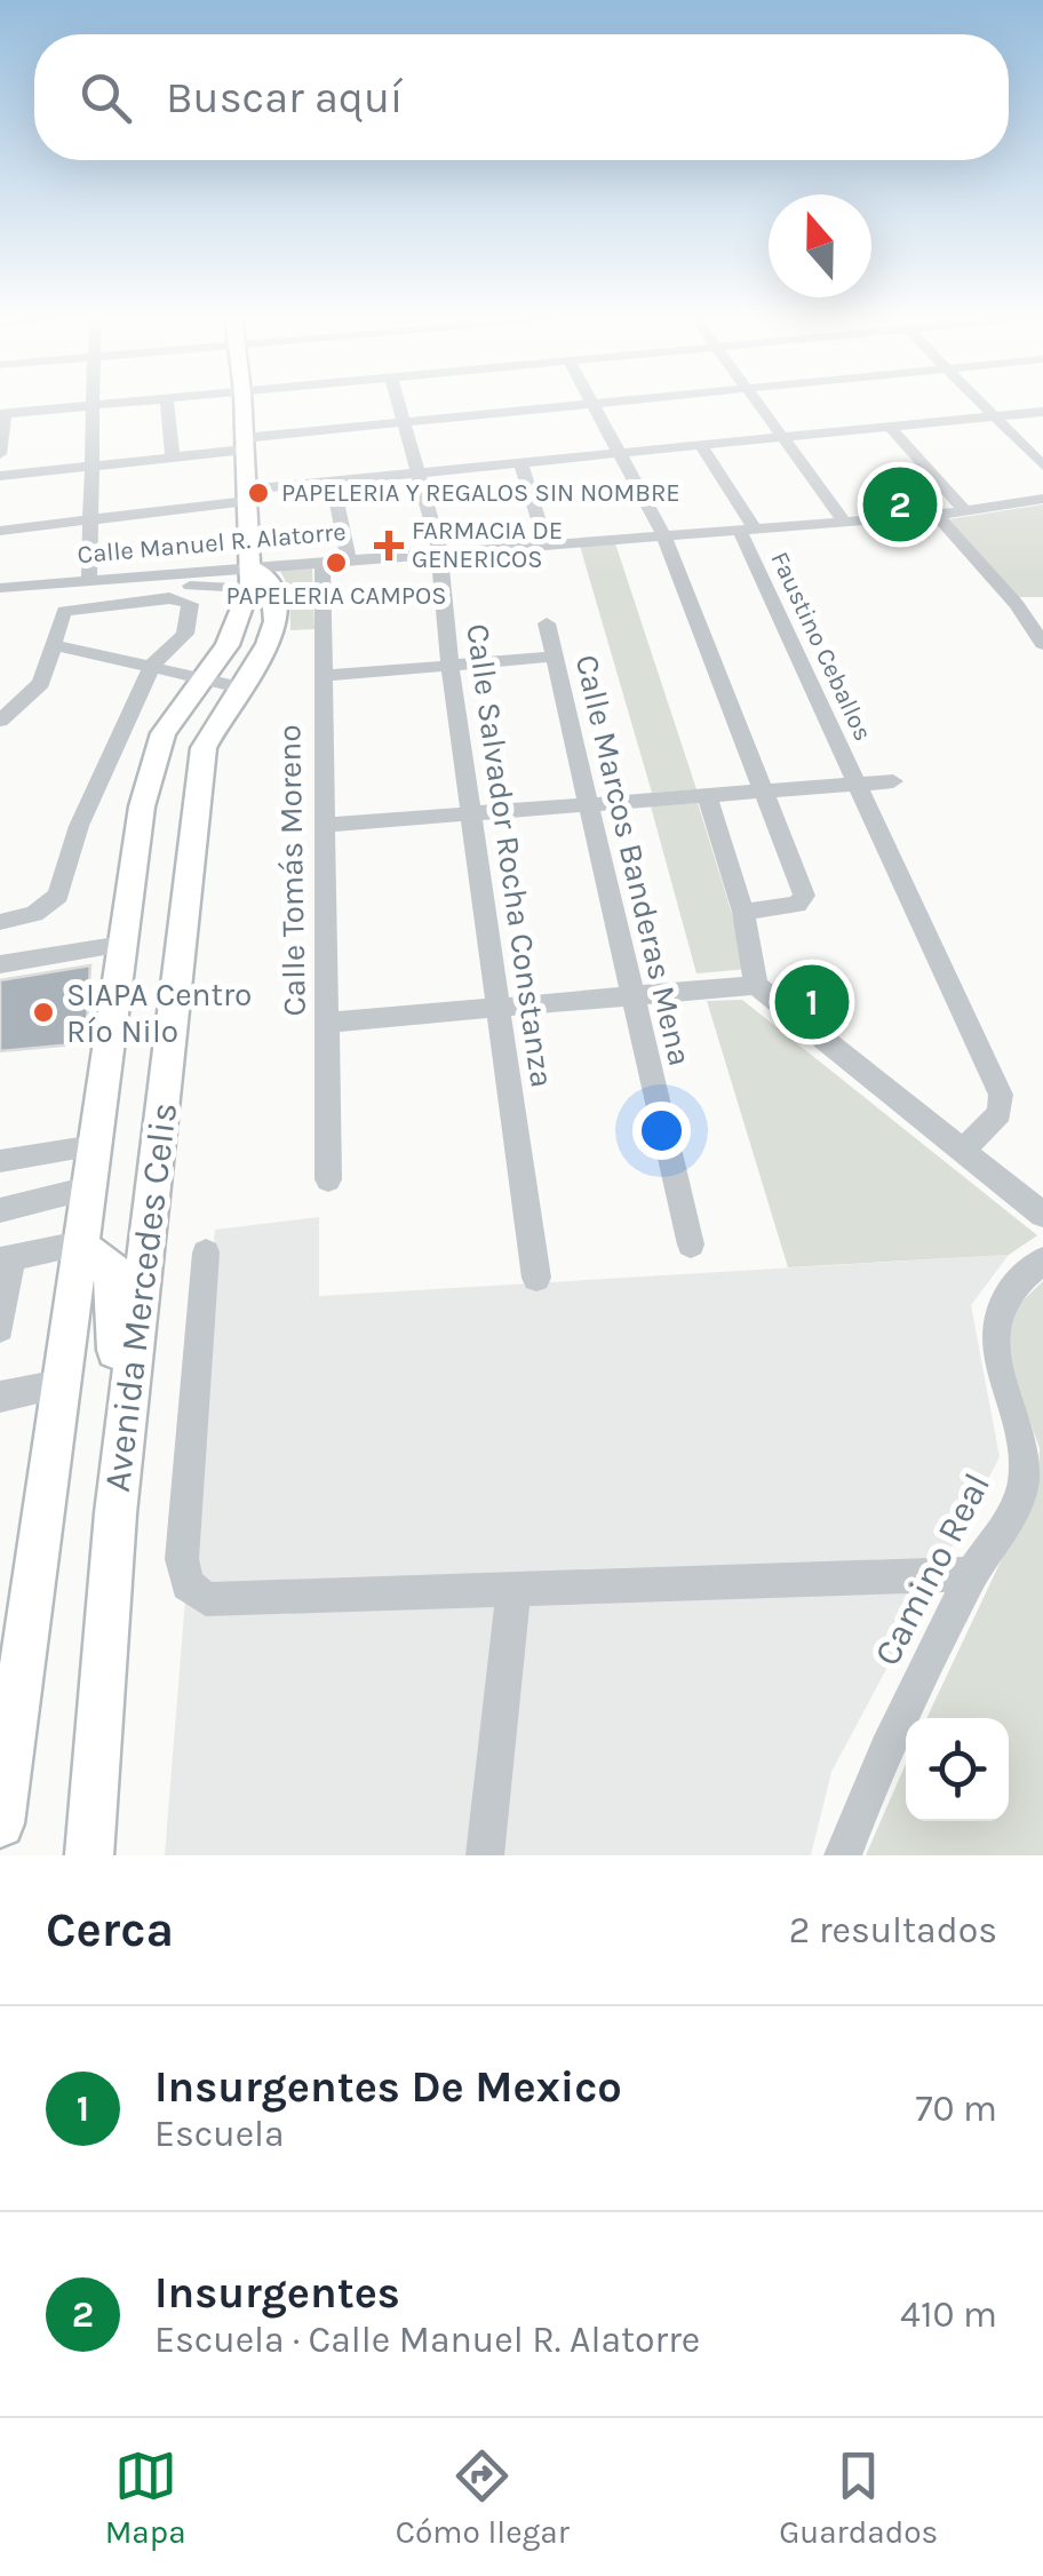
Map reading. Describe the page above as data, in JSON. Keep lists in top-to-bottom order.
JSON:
{
  "streets": {
    "main road": ["Avenida Mercedes Celis"],
    "street": [
      "Calle Manuel R. Alatorre",
      "Faustino Ceballos",
      "Calle Salvador Rocha Constanza",
      "Calle Marcos Banderas Mena",
      "Calle Tomás Moreno",
      "Camino Real"
    ]
  },
  "crossings": [
    ["Calle Manuel R. Alatorre", "Faustino Ceballos"],
    ["Calle Manuel R. Alatorre", "Calle Salvador Rocha Constanza"],
    ["Calle Manuel R. Alatorre", "Calle Tomás Moreno"],
    ["Calle Manuel R. Alatorre", "Avenida Mercedes Celis"]
  ],
  "places": {
    "other": ["PAPELERIA Y REGALOS SIN NOMBRE", "PAPELERIA CAMPOS", "SIAPA Centro Río Nilo"],
    "health": ["FARMACIA DE GENERICOS"]
  },
  "north": "top",
  "page": {
    "search": "Buscar aquí",
    "pins": ["2", "1"],
    "heading": ["Cerca", "2 resultados"],
    "list": [
      {
        "mark": "1",
        "name": "Insurgentes De Mexico",
        "note": "Escuela",
        "value": "70 m"
      },
      {
        "mark": "2",
        "name": "Insurgentes",
        "note": "Escuela · Calle Manuel R. Alatorre",
        "value": "410 m"
      }
    ],
    "nav": ["Mapa", "Cómo llegar", "Guardados"]
  }
}
